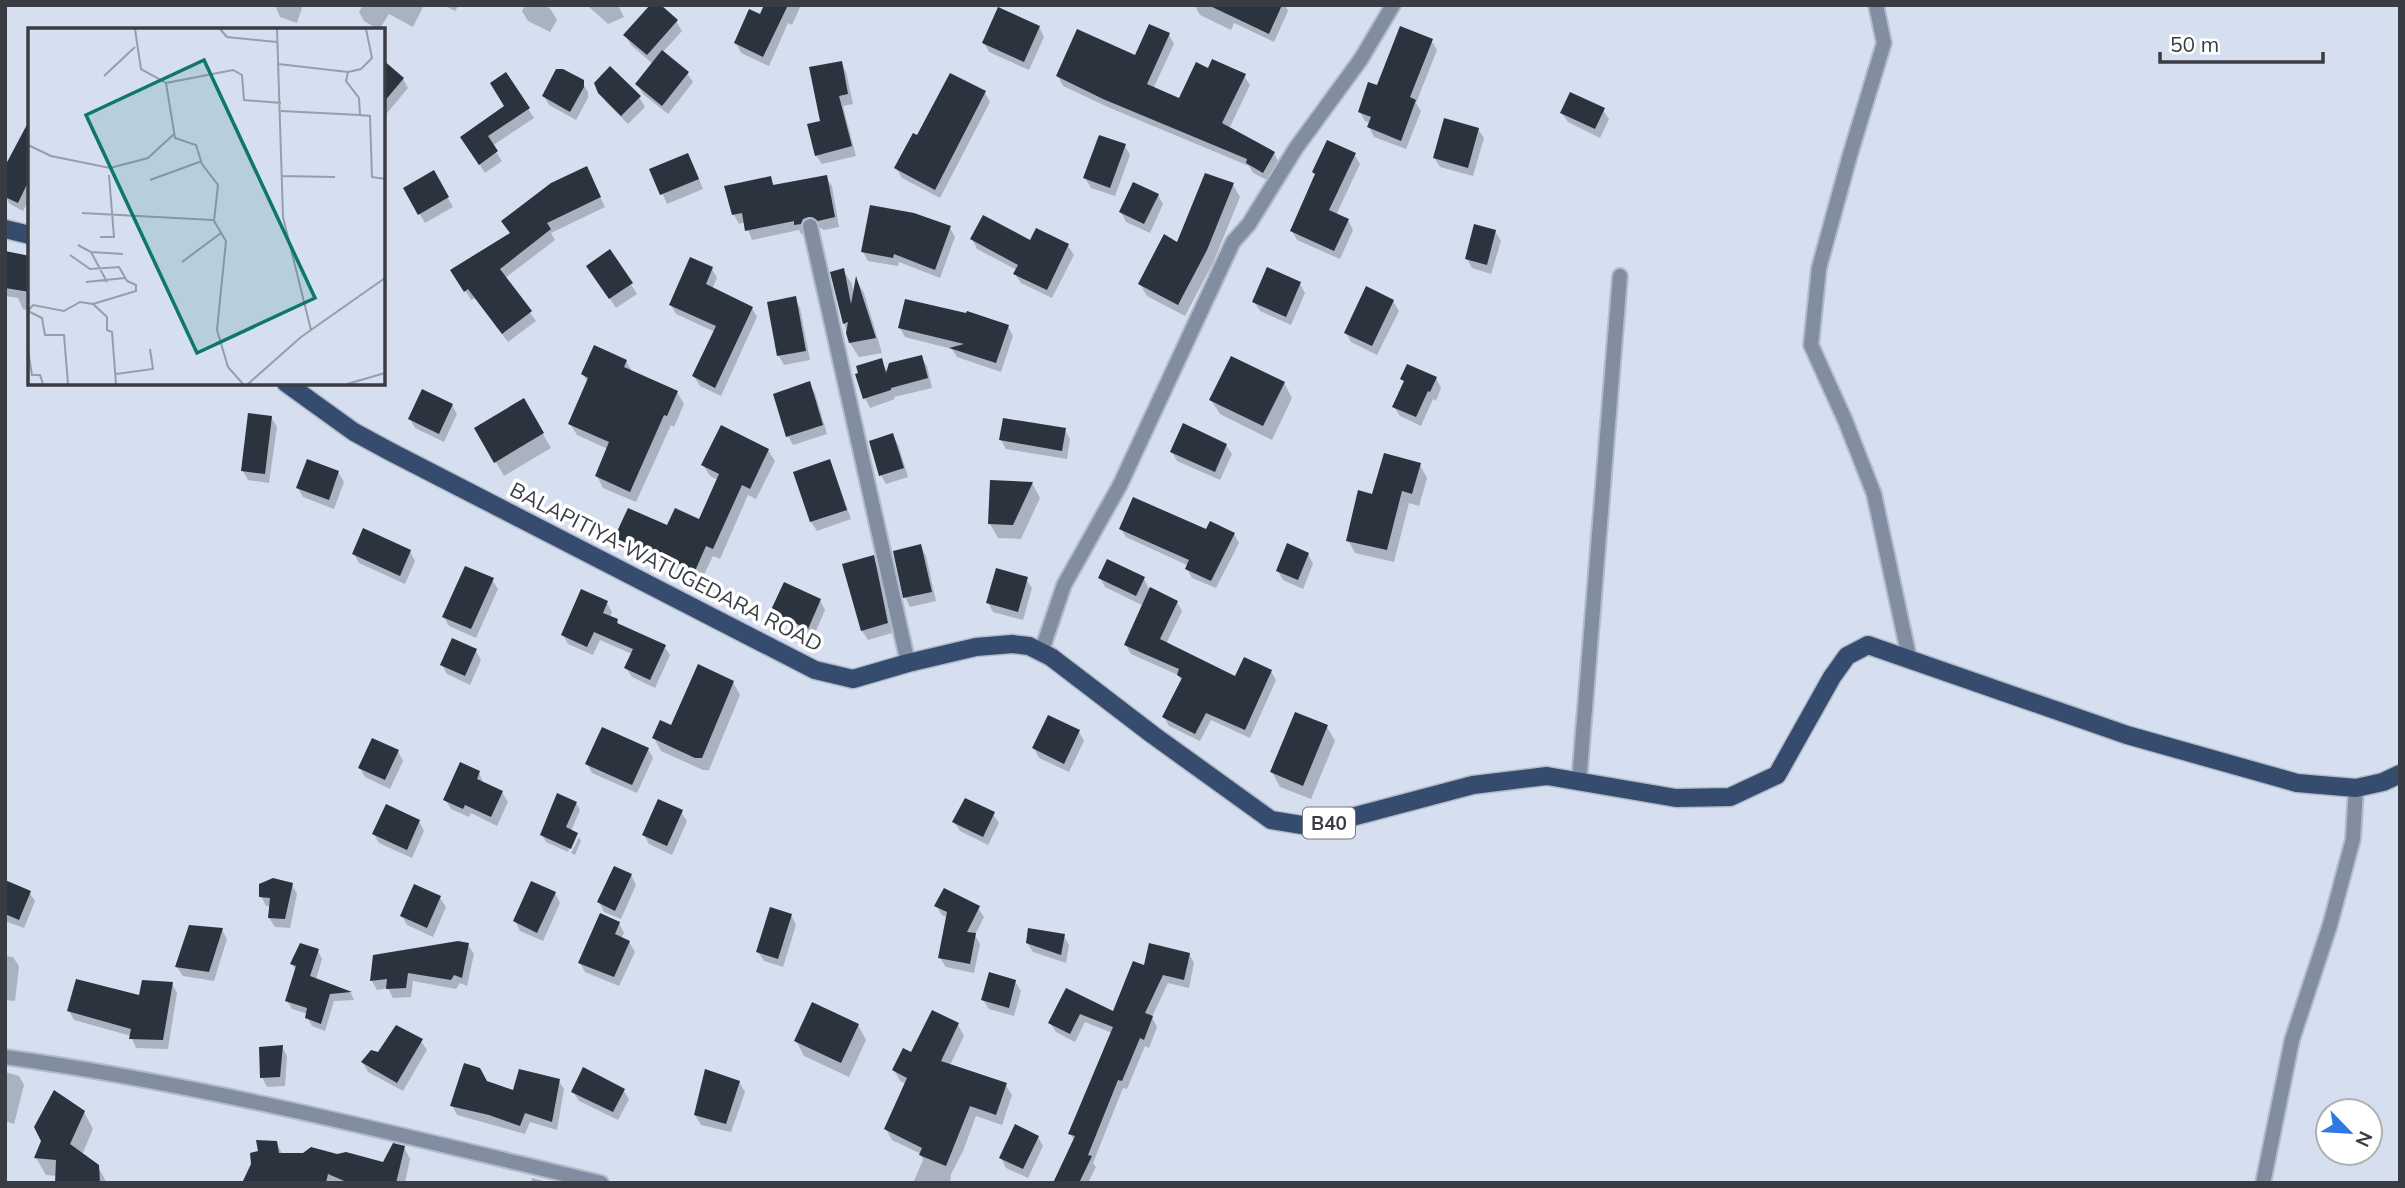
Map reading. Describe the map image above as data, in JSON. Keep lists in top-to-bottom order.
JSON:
{
  "streets": {
    "main road": ["BALAPITIYA-WATUGEDARA ROAD", "B40"]
  },
  "scale_bar": "50 m",
  "north": "bottom right"
}
